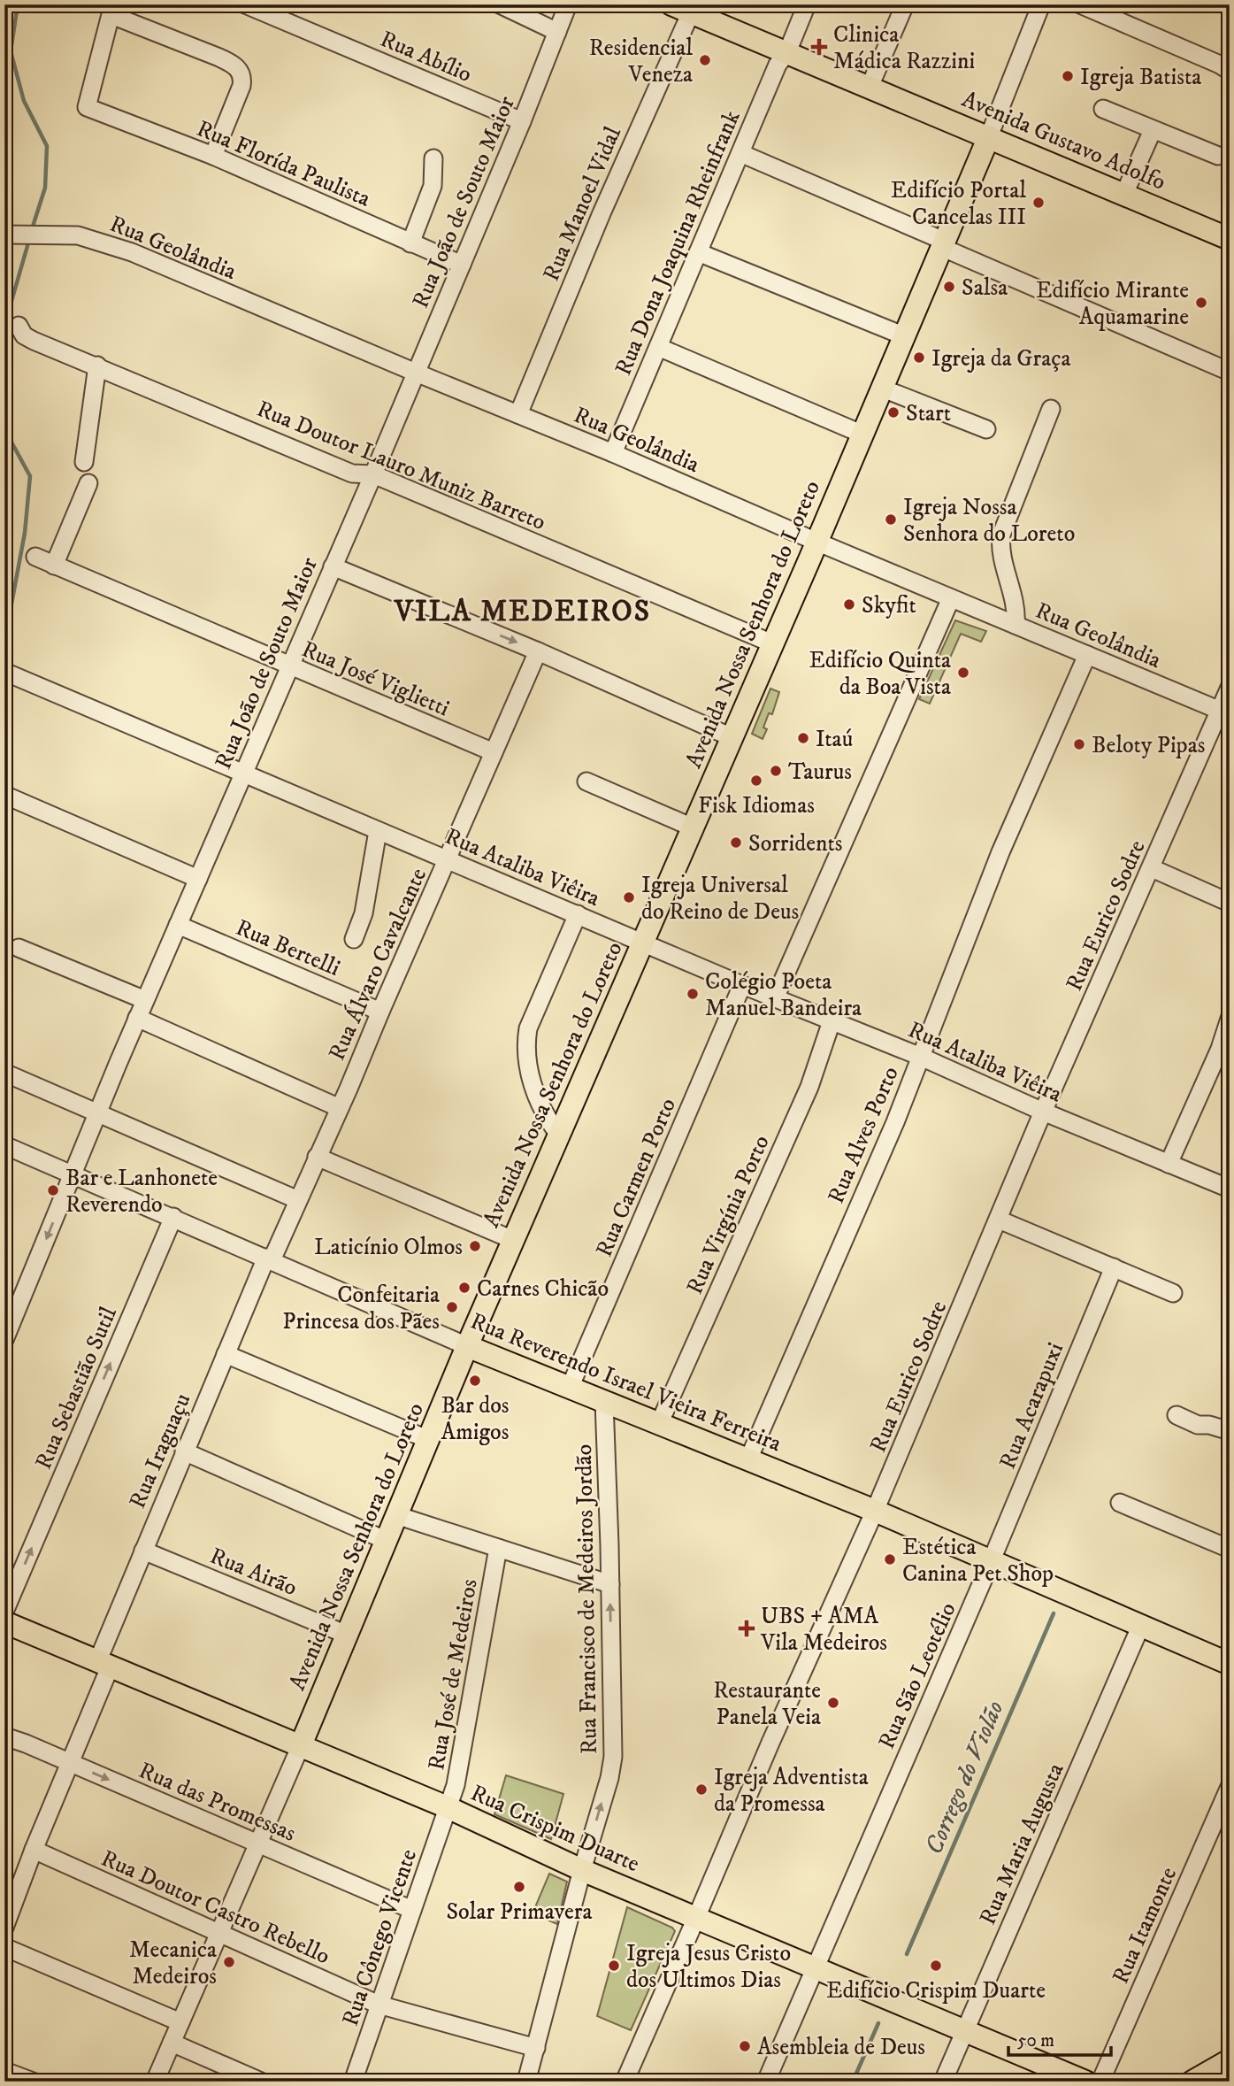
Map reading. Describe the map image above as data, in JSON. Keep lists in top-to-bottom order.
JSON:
{
  "streets": {
    "main road": [
      "Avenida Gustavo Adolfo",
      "Avenida Nossa Senhora do Loreto",
      "Rua Reverendo Israel Vieira Ferreira",
      "Rua Crispim Duarte"
    ],
    "street": [
      "Rua Abílio",
      "Rua Florída Paulista",
      "Rua João de Souto Maior",
      "Rua Manoel Vidal",
      "Rua Dona Joaquina Rheinfrank",
      "Rua Geolândia",
      "Rua Doutor Lauro Muniz Barreto",
      "Rua José Viglietti",
      "Rua Ataliba Viêira",
      "Rua Eurico Sodre",
      "Rua Bertelli",
      "Rua Álvaro Cavalcante",
      "Rua Alves Porto",
      "Rua Carmen Porto",
      "Rua Virgínia Porto",
      "Rua Sebastião Sutil",
      "Rua Acarapuxi",
      "Rua Iraguaçu",
      "Rua Airão",
      "Rua Francisco de Medeiros Jordão",
      "Rua José de Medeiros",
      "Rua São Leotélio",
      "Rua das Promessas",
      "Rua Maria Augusta",
      "Rua Doutor Castro Rebello",
      "Rua Itamonte",
      "Rua Cônego Vicente"
    ]
  },
  "crossings": [
    ["Rua Abílio", "Rua João de Souto Maior"],
    ["Avenida Gustavo Adolfo", "Rua Manoel Vidal"],
    ["Avenida Gustavo Adolfo", "Rua Dona Joaquina Rheinfrank"],
    ["Avenida Gustavo Adolfo", "Avenida Nossa Senhora do Loreto"],
    ["Rua Florída Paulista", "Rua João de Souto Maior"],
    ["Rua João de Souto Maior", "Rua Geolândia"],
    ["Rua João de Souto Maior", "Rua Doutor Lauro Muniz Barreto"],
    ["Rua João de Souto Maior", "Rua José Viglietti"],
    ["Rua João de Souto Maior", "Rua Ataliba Viêira"],
    ["Rua João de Souto Maior", "Rua Bertelli"],
    ["Rua João de Souto Maior", "Rua Reverendo Israel Vieira Ferreira"],
    ["Rua Manoel Vidal", "Rua Geolândia"],
    ["Rua Dona Joaquina Rheinfrank", "Rua Geolândia"],
    ["Rua Geolândia", "Avenida Nossa Senhora do Loreto"],
    ["Rua Geolândia", "Rua Eurico Sodre"],
    ["Rua Geolândia", "Rua Alves Porto"],
    ["Rua Doutor Lauro Muniz Barreto", "Avenida Nossa Senhora do Loreto"],
    ["Avenida Nossa Senhora do Loreto", "Rua Ataliba Viêira"],
    ["Avenida Nossa Senhora do Loreto", "Rua Reverendo Israel Vieira Ferreira"],
    ["Avenida Nossa Senhora do Loreto", "Rua Airão"],
    ["Avenida Nossa Senhora do Loreto", "Rua das Promessas"],
    ["Avenida Nossa Senhora do Loreto", "Rua Crispim Duarte"],
    ["Avenida Nossa Senhora do Loreto", "Rua Doutor Castro Rebello"],
    ["Rua José Viglietti", "Rua Álvaro Cavalcante"],
    ["Rua Ataliba Viêira", "Rua Eurico Sodre"],
    ["Rua Ataliba Viêira", "Rua Álvaro Cavalcante"],
    ["Rua Ataliba Viêira", "Rua Alves Porto"],
    ["Rua Ataliba Viêira", "Rua Carmen Porto"],
    ["Rua Ataliba Viêira", "Rua Virgínia Porto"],
    ["Rua Eurico Sodre", "Rua Reverendo Israel Vieira Ferreira"],
    ["Rua Eurico Sodre", "Rua Crispim Duarte"],
    ["Rua Bertelli", "Rua Álvaro Cavalcante"],
    ["Rua Álvaro Cavalcante", "Rua Reverendo Israel Vieira Ferreira"],
    ["Rua Álvaro Cavalcante", "Rua Iraguaçu"],
    ["Rua Alves Porto", "Rua Reverendo Israel Vieira Ferreira"],
    ["Rua Carmen Porto", "Rua Reverendo Israel Vieira Ferreira"],
    ["Rua Virgínia Porto", "Rua Reverendo Israel Vieira Ferreira"],
    ["Rua Reverendo Israel Vieira Ferreira", "Rua Sebastião Sutil"],
    ["Rua Reverendo Israel Vieira Ferreira", "Rua Acarapuxi"],
    ["Rua Reverendo Israel Vieira Ferreira", "Rua Iraguaçu"],
    ["Rua Reverendo Israel Vieira Ferreira", "Rua Francisco de Medeiros Jordão"],
    ["Rua Reverendo Israel Vieira Ferreira", "Rua São Leotélio"],
    ["Rua Reverendo Israel Vieira Ferreira", "Rua Maria Augusta"],
    ["Rua Acarapuxi", "Rua São Leotélio"],
    ["Rua Iraguaçu", "Rua Airão"],
    ["Rua Iraguaçu", "Rua das Promessas"],
    ["Rua Iraguaçu", "Rua Crispim Duarte"],
    ["Rua Iraguaçu", "Rua Doutor Castro Rebello"],
    ["Rua Francisco de Medeiros Jordão", "Rua Crispim Duarte"],
    ["Rua Francisco de Medeiros Jordão", "Rua Doutor Castro Rebello"],
    ["Rua José de Medeiros", "Rua Crispim Duarte"],
    ["Rua José de Medeiros", "Rua Cônego Vicente"],
    ["Rua São Leotélio", "Rua Crispim Duarte"],
    ["Rua das Promessas", "Rua Cônego Vicente"],
    ["Rua Crispim Duarte", "Rua Maria Augusta"],
    ["Rua Crispim Duarte", "Rua Cônego Vicente"],
    ["Rua Doutor Castro Rebello", "Rua Cônego Vicente"]
  ],
  "one_way": ["Rua Sebastião Sutil", "Rua Francisco de Medeiros Jordão", "Rua das Promessas"],
  "districts": ["VILA MEDEIROS"],
  "water": ["Corrego do Violão"],
  "places": {
    "health": ["Clinica Mádica Razzini", "UBS + AMA Vila Medeiros"],
    "other": [
      "Residencial Veneza",
      "Igreja Batista",
      "Edifício Portal Cancelas III",
      "Salsa",
      "Edifício Mirante Aquamarine",
      "Igreja da Graça",
      "Start",
      "Igreja Nossa Senhora do Loreto",
      "Skyfit",
      "Edifício Quinta da Boa Vista",
      "Itaú",
      "Beloty Pipas",
      "Taurus",
      "Fisk Idiomas",
      "Sorridents",
      "Igreja Universal do Reino de Deus",
      "Colégio Poeta Manuel Bandeira",
      "Bar e Lanhonete Reverendo",
      "Laticínio Olmos",
      "Carnes Chicão",
      "Confeitaria Princesa dos Pães",
      "Bar dos Amigos",
      "Estética Canina Pet Shop",
      "Restaurante Panela Veia",
      "Igreja Adventista da Promessa",
      "Solar Primavera",
      "Mecanica Medeiros",
      "Igreja Jesus Cristo dos Ultimos Dias",
      "Edifício Crispim Duarte",
      "Asembleia de Deus"
    ]
  },
  "scale_bar": "50 m"
}
